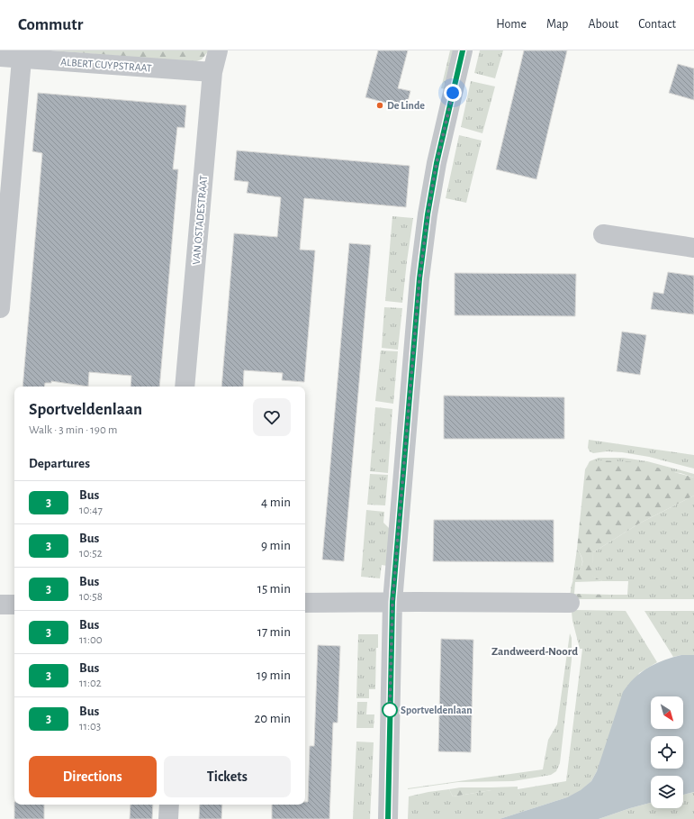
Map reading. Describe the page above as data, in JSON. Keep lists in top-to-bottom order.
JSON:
{
  "streets": {
    "street": ["ALBERT CUYPSTRAAT", "VAN OSTADESTRAAT"]
  },
  "crossings": [
    ["ALBERT CUYPSTRAAT", "VAN OSTADESTRAAT"]
  ],
  "districts": ["Zandweerd-Noord"],
  "places": ["De Linde", "Sportveldenlaan"],
  "lines": ["bus line 3"],
  "north": "bottom right",
  "page": {
    "header": "Commutr",
    "nav": [
      "Home",
      "Map",
      "About",
      "Contact"
    ],
    "heading": [
      ["Sportveldenlaan", "Walk · 3 min · 190 m"],
      "Departures"
    ],
    "list": [
      {
        "mark": "3",
        "name": "Bus",
        "note": "10:47",
        "value": "4 min"
      },
      {
        "mark": "3",
        "name": "Bus",
        "note": "10:52",
        "value": "9 min"
      },
      {
        "mark": "3",
        "name": "Bus",
        "note": "10:58",
        "value": "15 min"
      },
      {
        "mark": "3",
        "name": "Bus",
        "note": "11:00",
        "value": "17 min"
      },
      {
        "mark": "3",
        "name": "Bus",
        "note": "11:02",
        "value": "19 min"
      },
      {
        "mark": "3",
        "name": "Bus",
        "note": "11:03",
        "value": "20 min"
      }
    ],
    "buttons": ["Directions", "Tickets"]
  }
}
